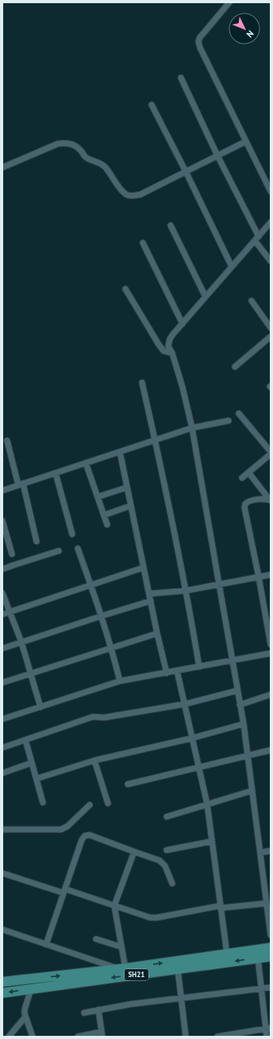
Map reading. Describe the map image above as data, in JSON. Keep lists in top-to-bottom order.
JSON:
{
  "streets": {
    "main road": ["SH21"]
  },
  "north": "bottom right"
}
